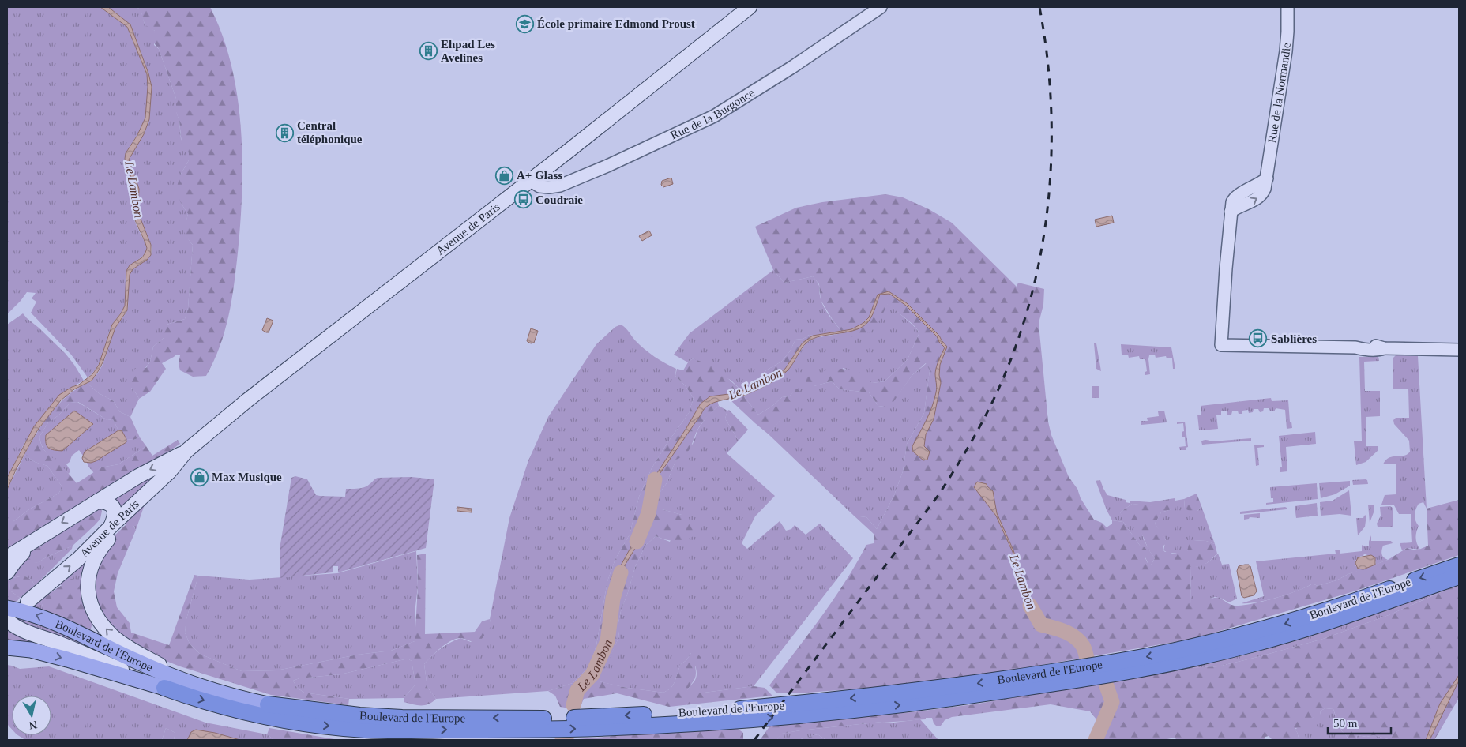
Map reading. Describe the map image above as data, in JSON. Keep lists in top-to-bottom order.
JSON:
{
  "streets": {
    "highway": ["Boulevard de l'Europe"],
    "main road": ["Avenue de Paris"],
    "street": ["Rue de la Normandie", "Rue de la Burgonce"]
  },
  "crossings": [
    ["Rue de la Burgonce", "Avenue de Paris"]
  ],
  "water": ["Le Lambon"],
  "places": {
    "school or university": ["École primaire Edmond Proust"],
    "building": ["Ehpad Les Avelines", "Central téléphonique"],
    "shop": ["A+ Glass", "Max Musique"],
    "bus stop": ["Coudraie", "Sablières"]
  },
  "scale_bar": "50 m",
  "north": "bottom"
}
